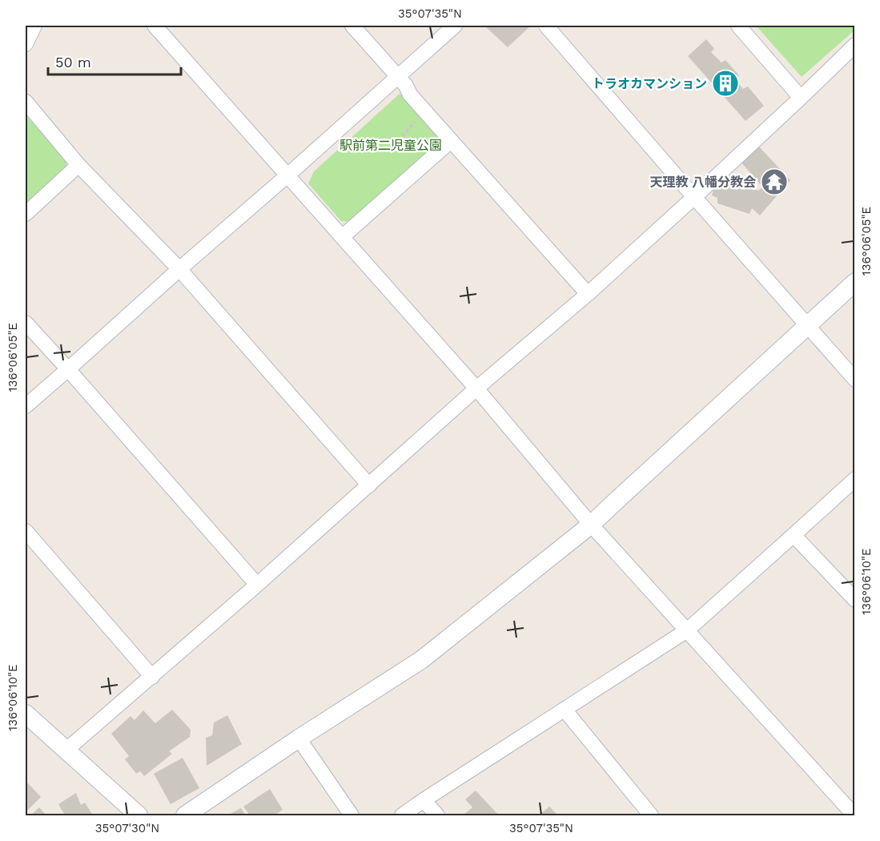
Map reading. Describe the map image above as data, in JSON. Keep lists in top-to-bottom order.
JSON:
{
  "parks": ["駅前第二児童公園"],
  "places": {
    "building": ["トラオカマンション"],
    "temple": ["天理教 八幡分教会"]
  },
  "scale_bar": "50 m",
  "coordinates": [
    "35°07'35\"N",
    "136°06'05\"E",
    "136°06'10\"E",
    "35°07'30\"N"
  ]
}
